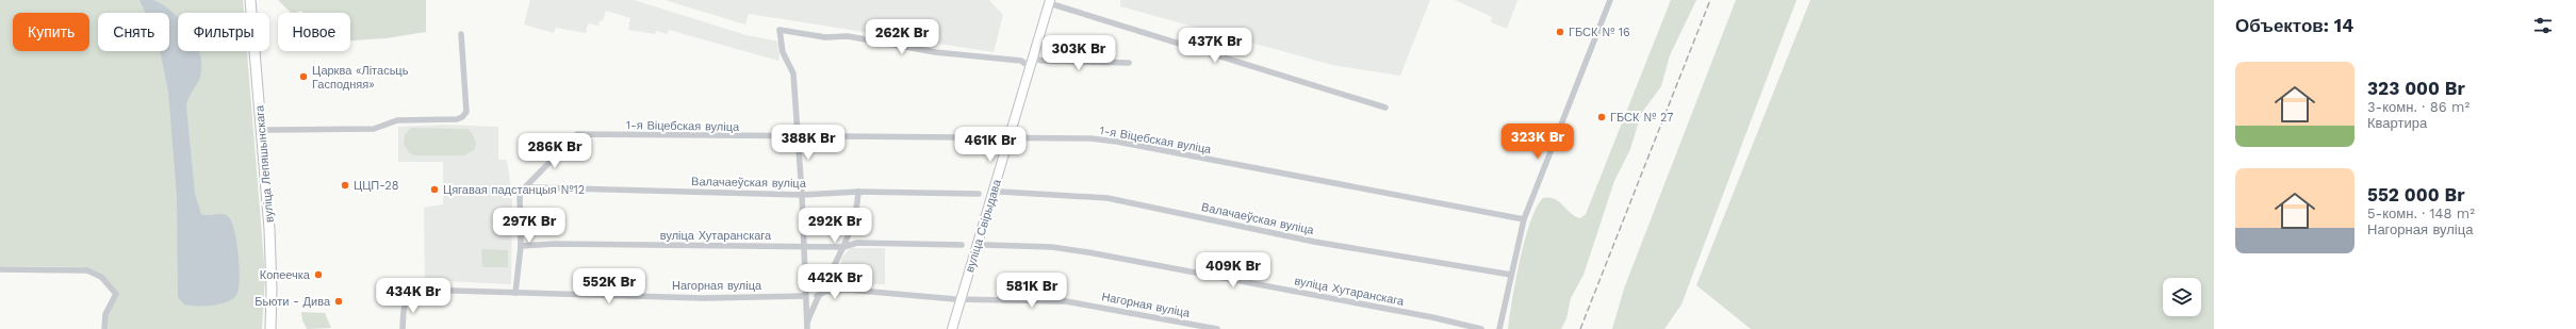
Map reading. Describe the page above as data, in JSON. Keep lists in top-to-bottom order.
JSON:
{
  "streets": {
    "main road": ["вуліца Лепяшынскага", "вуліца Свірыдава"],
    "street": [
      "1-я Віцебская вуліца",
      "Валачаеўская вуліца",
      "вуліца Хутаранскага",
      "Нагорная вуліца"
    ]
  },
  "crossings": [
    ["1-я Віцебская вуліца", "Валачаеўская вуліца"],
    ["1-я Віцебская вуліца", "вуліца Свірыдава"],
    ["вуліца Свірыдава", "Нагорная вуліца"]
  ],
  "places": [
    "ГБСК № 16",
    "Царква «Літасьць Гасподняя»",
    "ГБСК № 27",
    "ЦЦП-28",
    "Цягавая падстанцыя №12",
    "Копеечка",
    "Бьюти - Дива"
  ],
  "page": {
    "heading": "Объектов: 14",
    "chip": [
      "Купить",
      "Снять",
      "Фильтры",
      "Новое"
    ],
    "price": [
      "262K Br",
      "437K Br",
      "303K Br",
      "323K Br",
      "388K Br",
      "461K Br",
      "286K Br",
      "297K Br",
      "292K Br",
      "409K Br",
      "442K Br",
      "552K Br",
      "581K Br",
      "434K Br"
    ],
    "list": [
      {
        "name": "323 000 Br",
        "note": "3-комн. · 86 m² · Квартира"
      },
      {
        "name": "552 000 Br",
        "note": "5-комн. · 148 m² · Нагорная вуліца"
      }
    ]
  }
}
